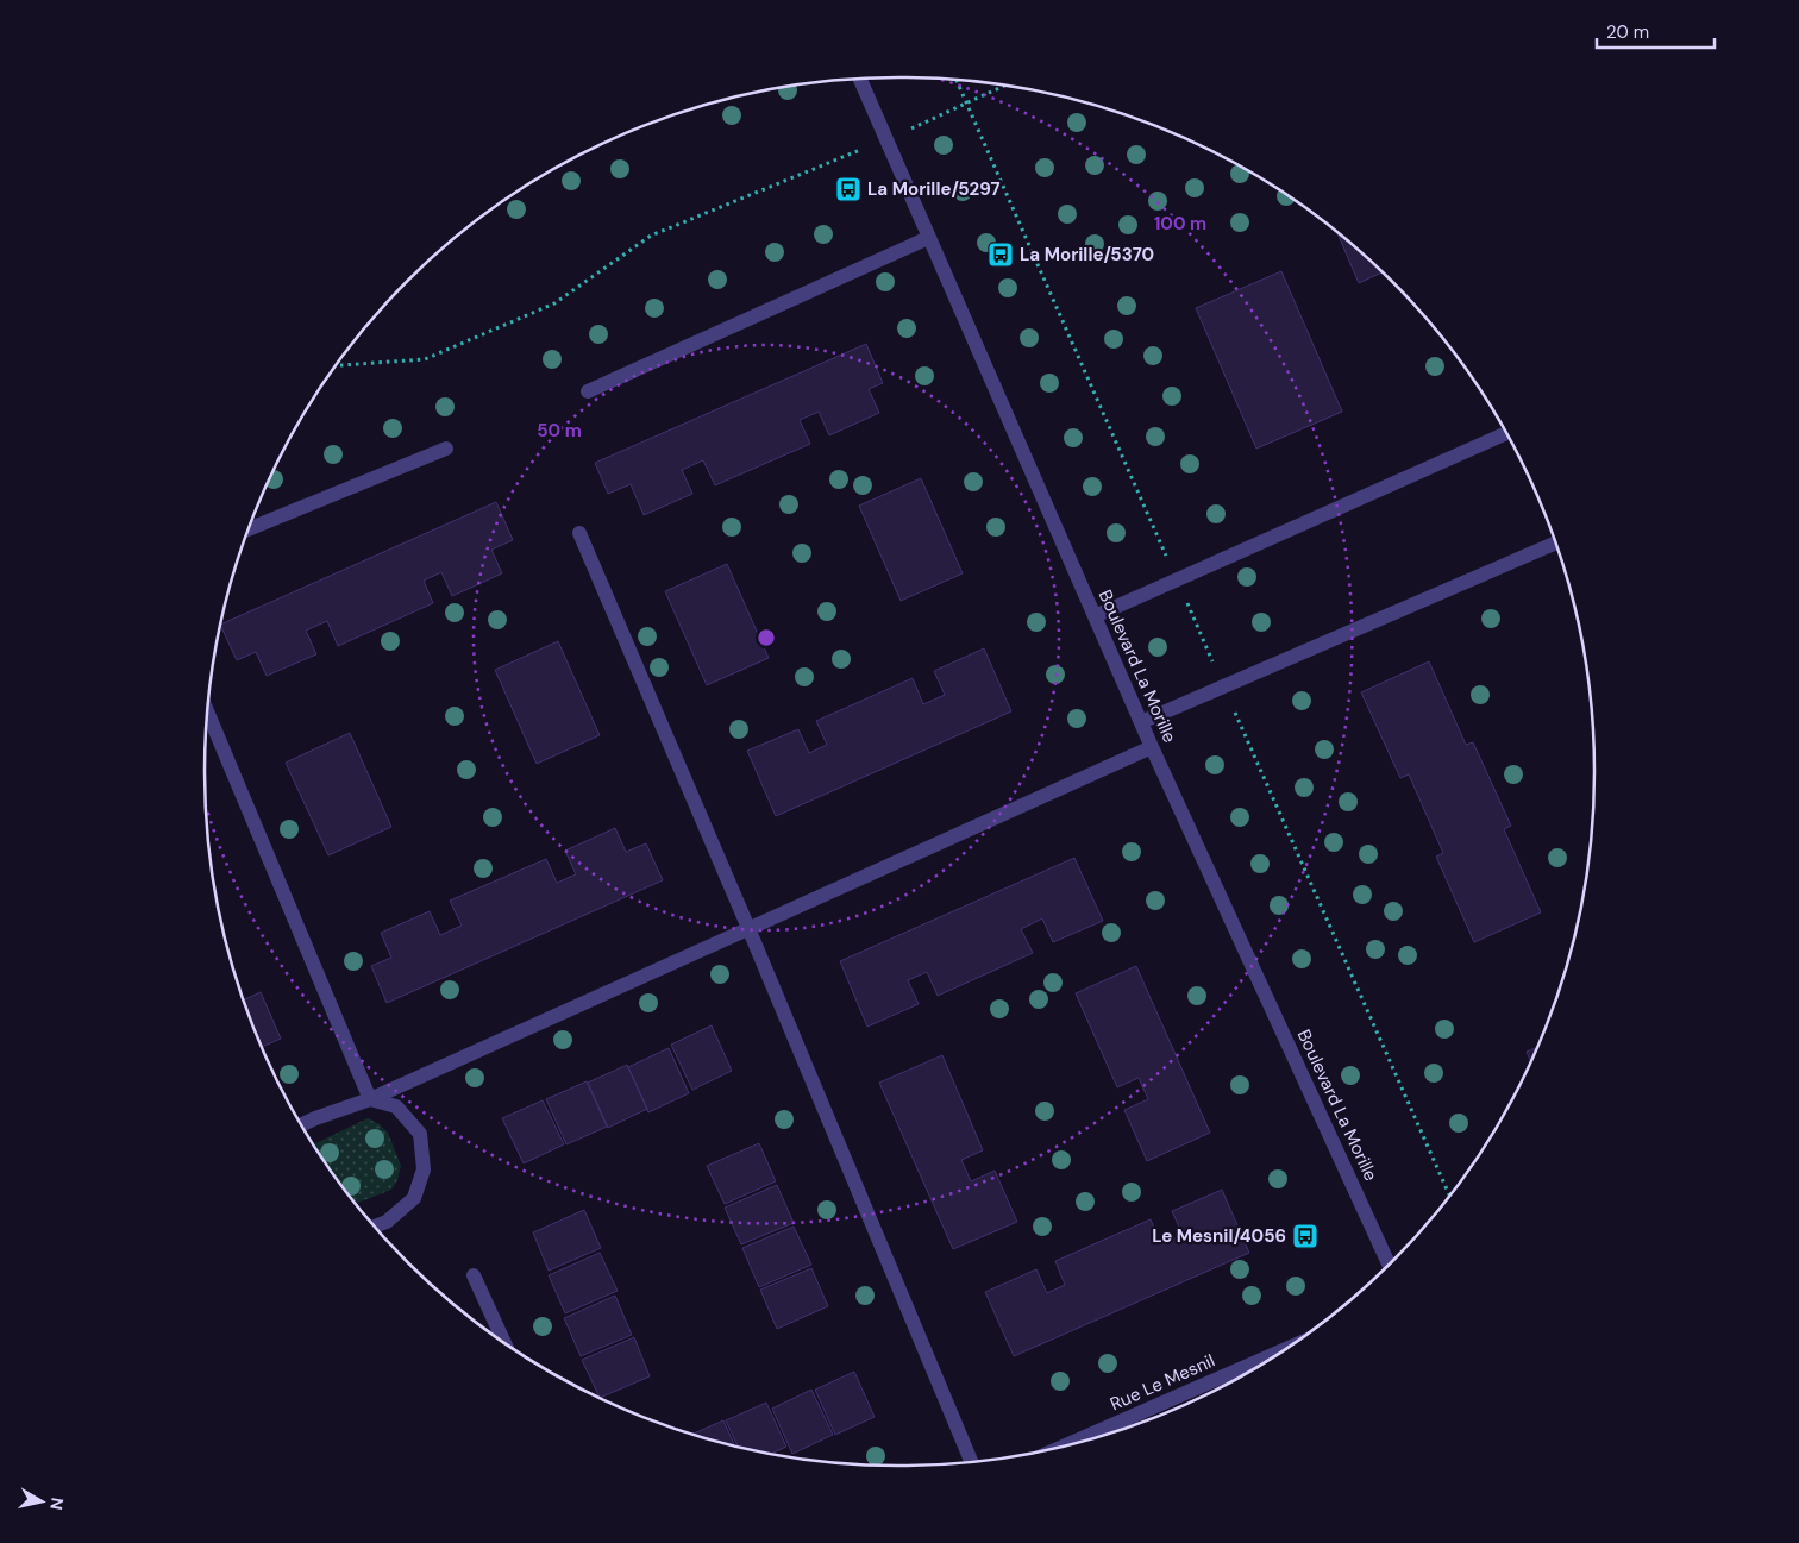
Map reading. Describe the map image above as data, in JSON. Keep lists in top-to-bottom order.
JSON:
{
  "streets": {
    "street": ["Boulevard La Morille", "Rue Le Mesnil"]
  },
  "places": {
    "bus stop": ["La Morille/5297", "La Morille/5370", "Le Mesnil/4056"]
  },
  "scale_bar": "20 m",
  "north": "right",
  "rings": ["100 m", "50 m"]
}
